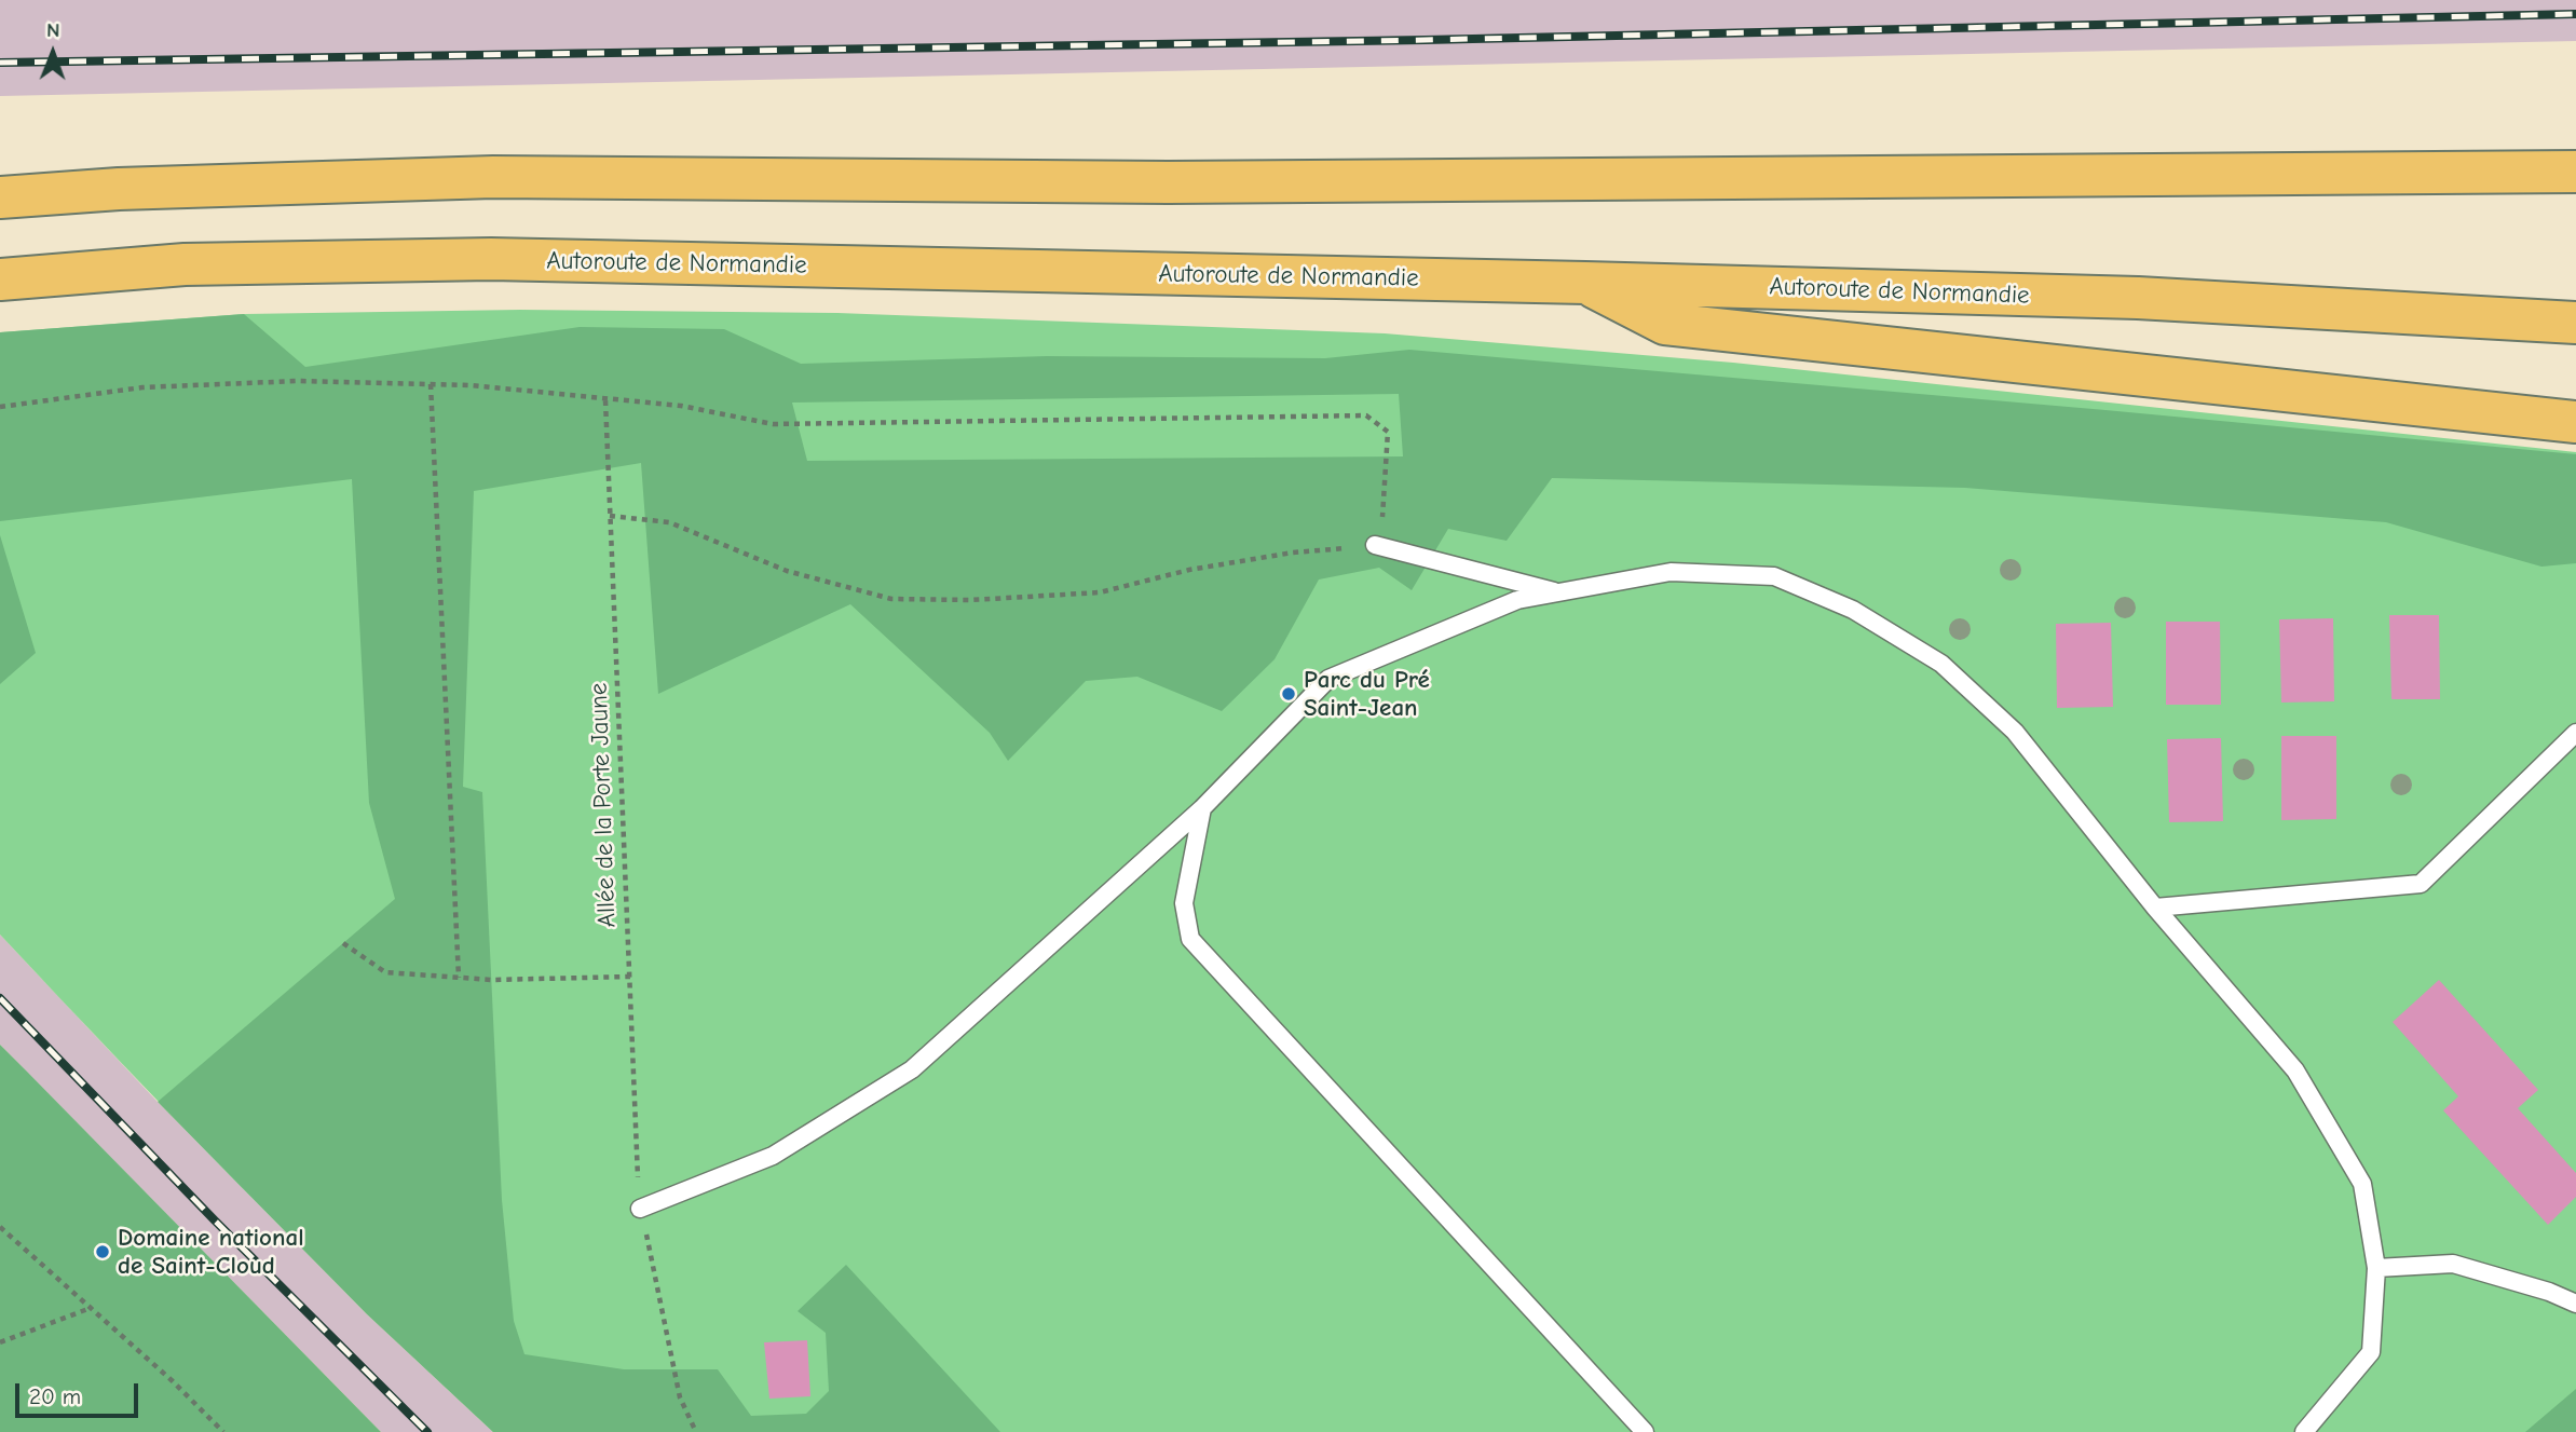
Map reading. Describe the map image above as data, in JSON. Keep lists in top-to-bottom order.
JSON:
{
  "streets": {
    "highway": ["Autoroute de Normandie"],
    "path": ["Allée de la Porte Jaune"]
  },
  "places": ["Parc du Pré Saint-Jean", "Domaine national de Saint-Cloud"],
  "scale_bar": "20 m",
  "north": "top"
}
